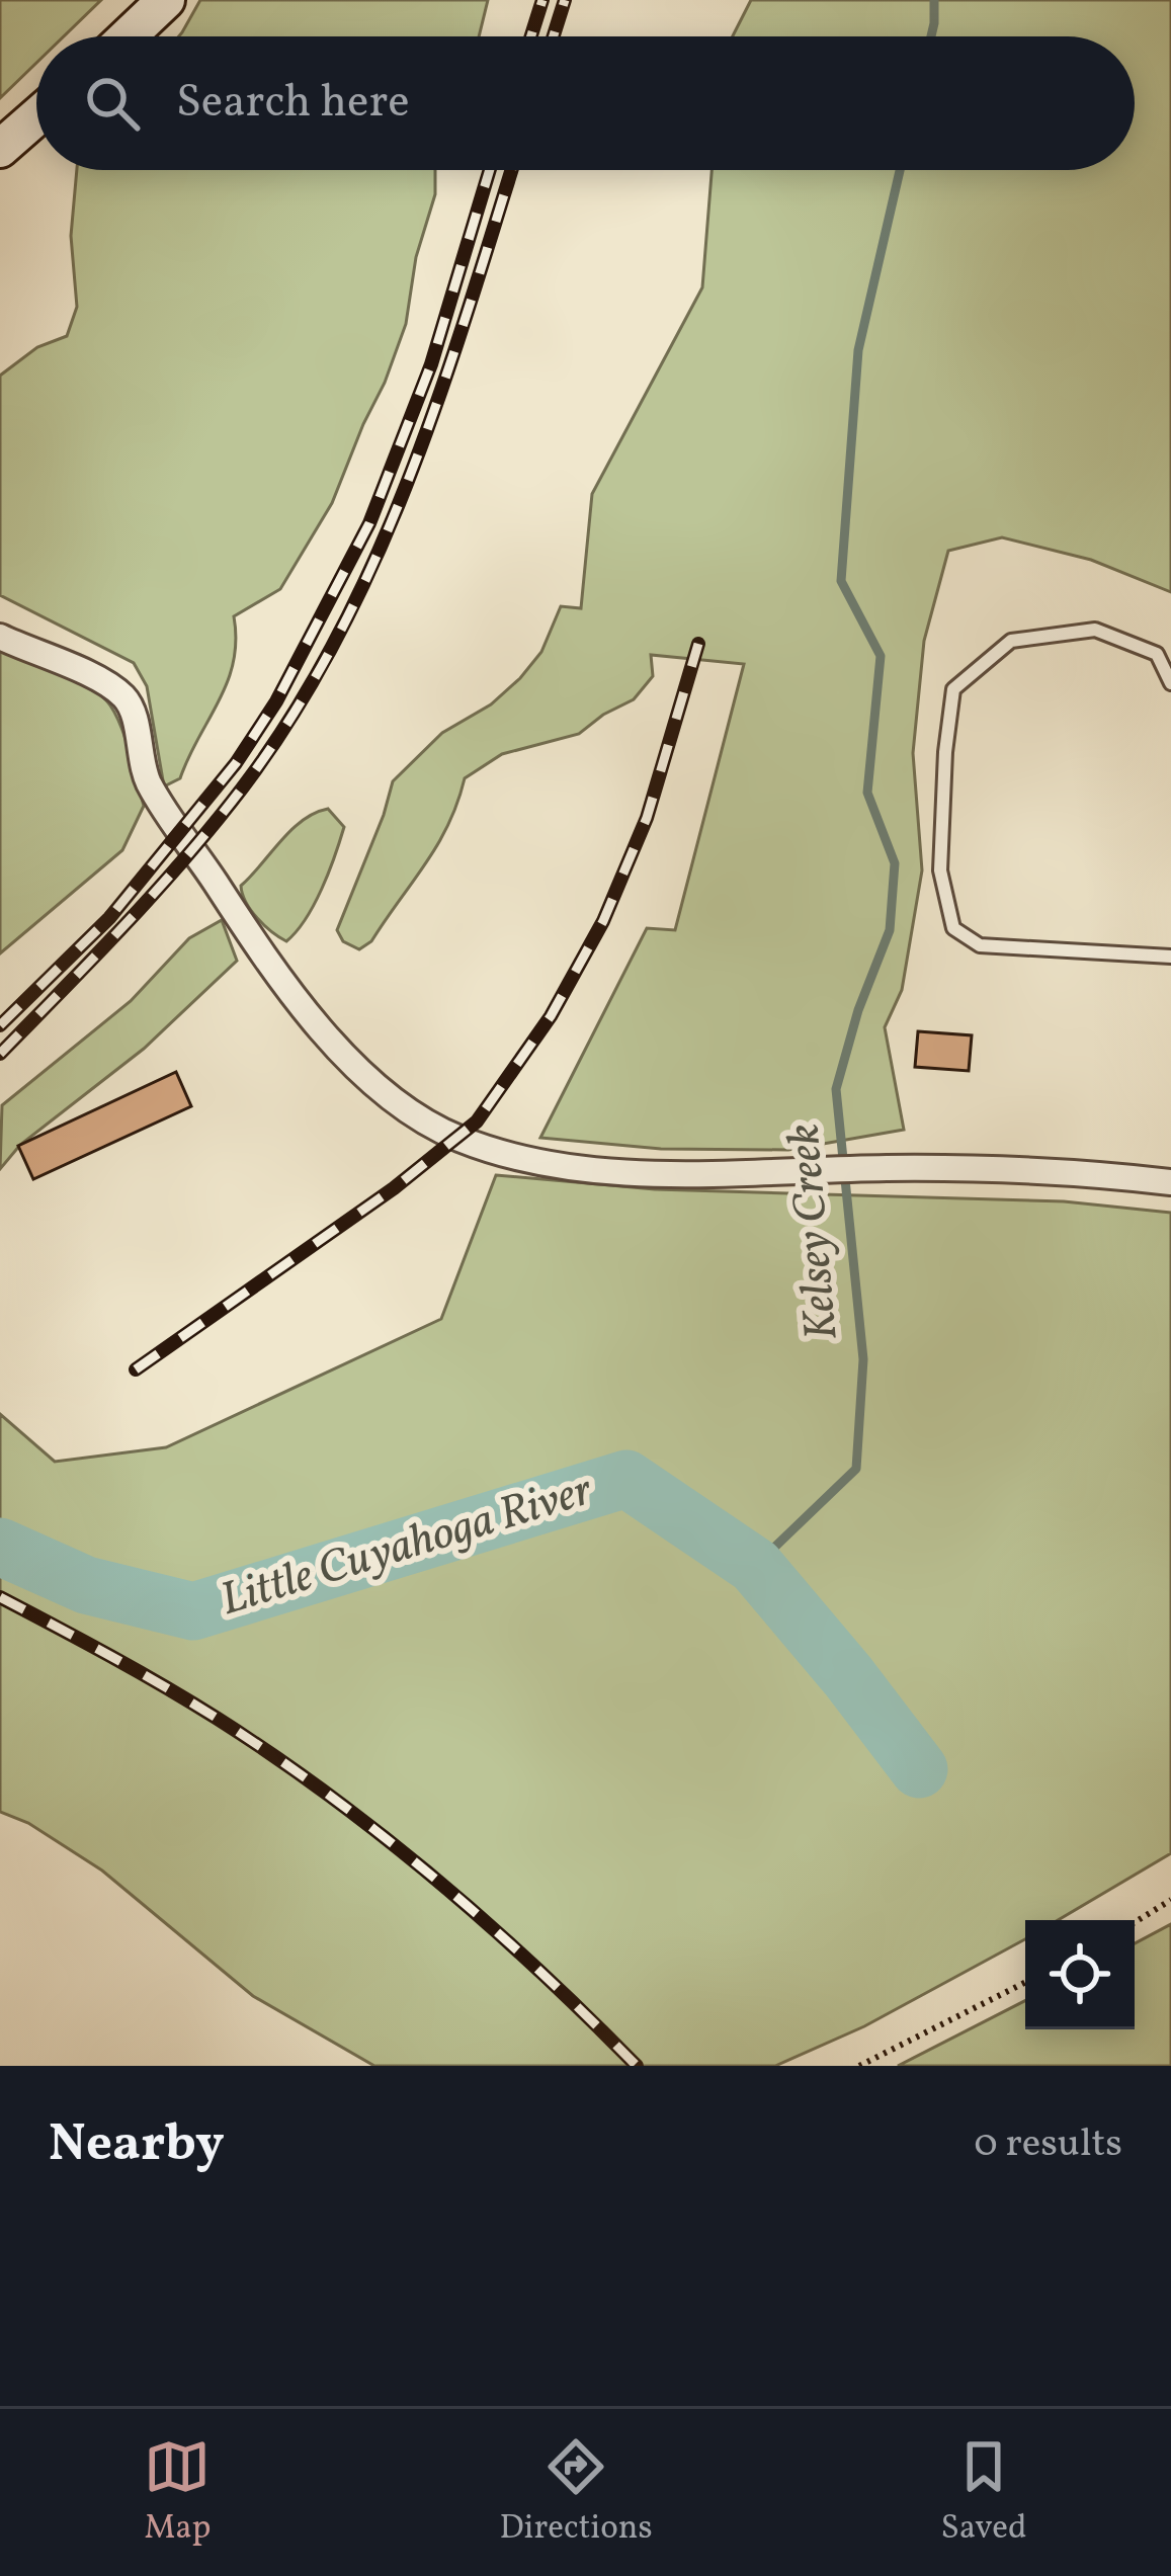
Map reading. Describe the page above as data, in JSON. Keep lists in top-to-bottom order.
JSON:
{
  "water": ["Kelsey Creek", "Little Cuyahoga River"],
  "page": {
    "search": "Search here",
    "heading": ["Nearby", "0 results"],
    "nav": ["Map", "Directions", "Saved"]
  }
}
